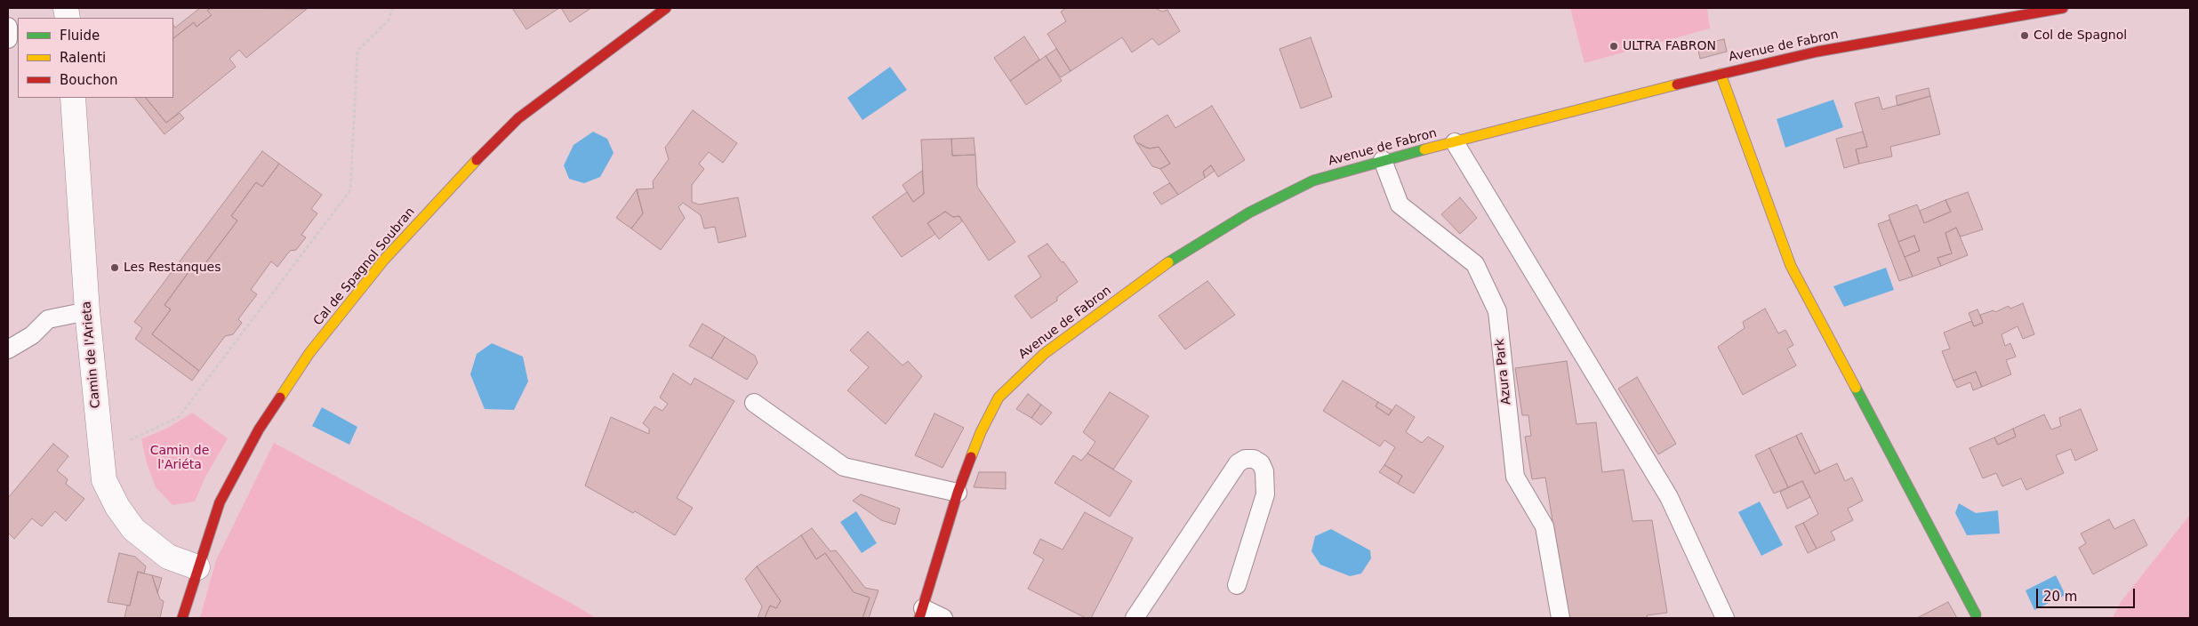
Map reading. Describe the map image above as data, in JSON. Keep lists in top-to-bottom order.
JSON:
{
  "streets": {
    "street": ["Avenue de Fabron", "Cal de Spagnol Soubran", "Camin de l'Arieta"],
    "lane": ["Azura Park"]
  },
  "crossings": [
    ["Avenue de Fabron", "Azura Park"],
    ["Cal de Spagnol Soubran", "Camin de l'Arieta"]
  ],
  "parks": ["Camin de l'Ariéta"],
  "places": ["Col de Spagnol", "ULTRA FABRON", "Les Restanques"],
  "legend": ["Fluide", "Ralenti", "Bouchon"],
  "scale_bar": "20 m"
}
